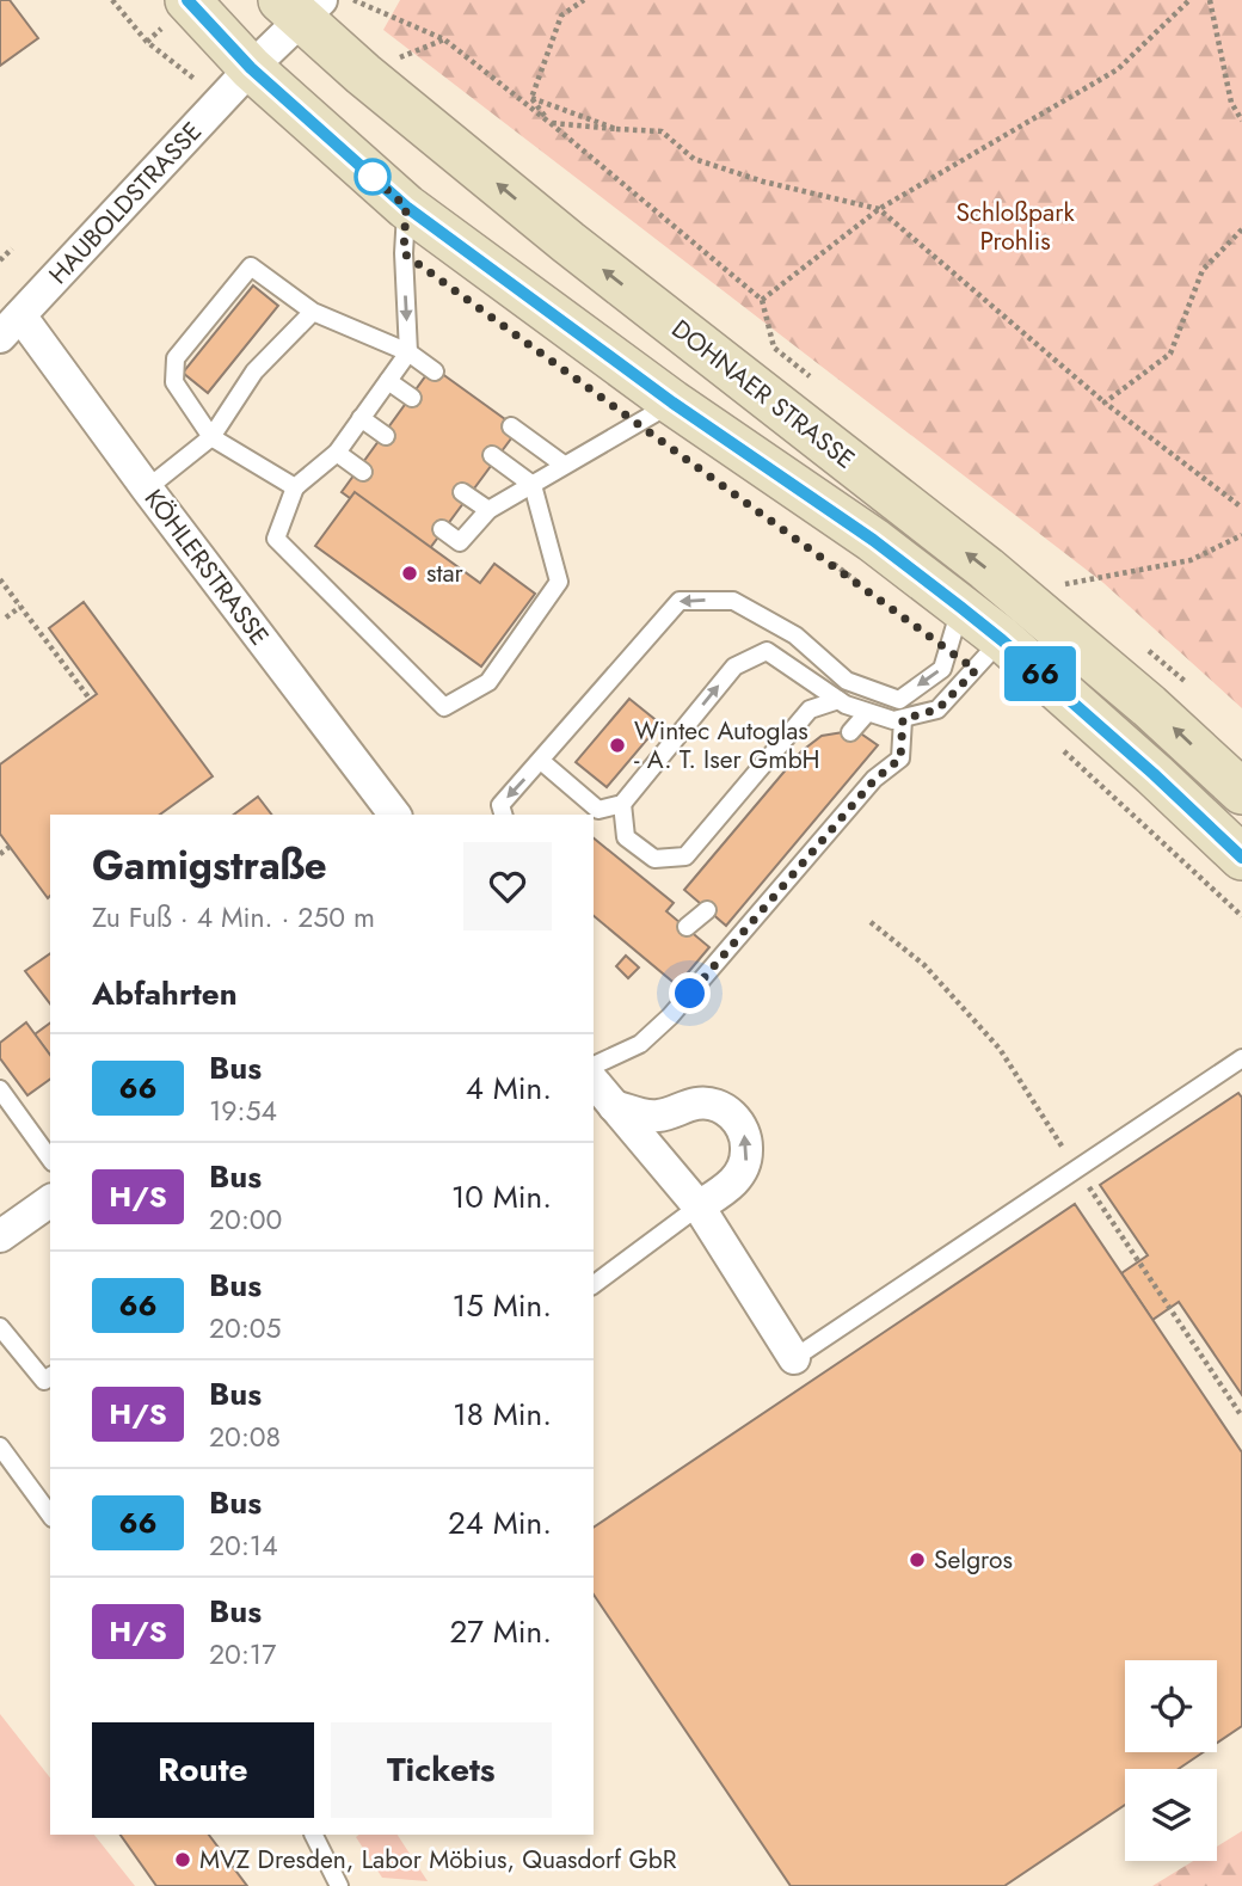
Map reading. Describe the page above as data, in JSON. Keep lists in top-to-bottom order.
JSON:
{
  "streets": {
    "main road": ["DOHNAER STRASSE"],
    "street": ["HAUBOLDSTRASSE", "KÖHLERSTRASSE"]
  },
  "crossings": [
    ["HAUBOLDSTRASSE", "DOHNAER STRASSE"],
    ["HAUBOLDSTRASSE", "KÖHLERSTRASSE"]
  ],
  "parks": ["Schloßpark Prohlis"],
  "places": [
    "star",
    "Wintec Autoglas - A. T. Iser GmbH",
    "Selgros",
    "MVZ Dresden, Labor Möbius, Quasdorf GbR"
  ],
  "lines": ["bus line 66"],
  "page": {
    "on_map": "66",
    "heading": [
      ["Gamigstraße", "Zu Fuß · 4 Min. · 250 m"],
      "Abfahrten"
    ],
    "list": [
      {
        "mark": "66",
        "name": "Bus",
        "note": "19:54",
        "value": "4 Min."
      },
      {
        "mark": "H/S",
        "name": "Bus",
        "note": "20:00",
        "value": "10 Min."
      },
      {
        "mark": "66",
        "name": "Bus",
        "note": "20:05",
        "value": "15 Min."
      },
      {
        "mark": "H/S",
        "name": "Bus",
        "note": "20:08",
        "value": "18 Min."
      },
      {
        "mark": "66",
        "name": "Bus",
        "note": "20:14",
        "value": "24 Min."
      },
      {
        "mark": "H/S",
        "name": "Bus",
        "note": "20:17",
        "value": "27 Min."
      }
    ],
    "buttons": ["Route", "Tickets"]
  }
}
